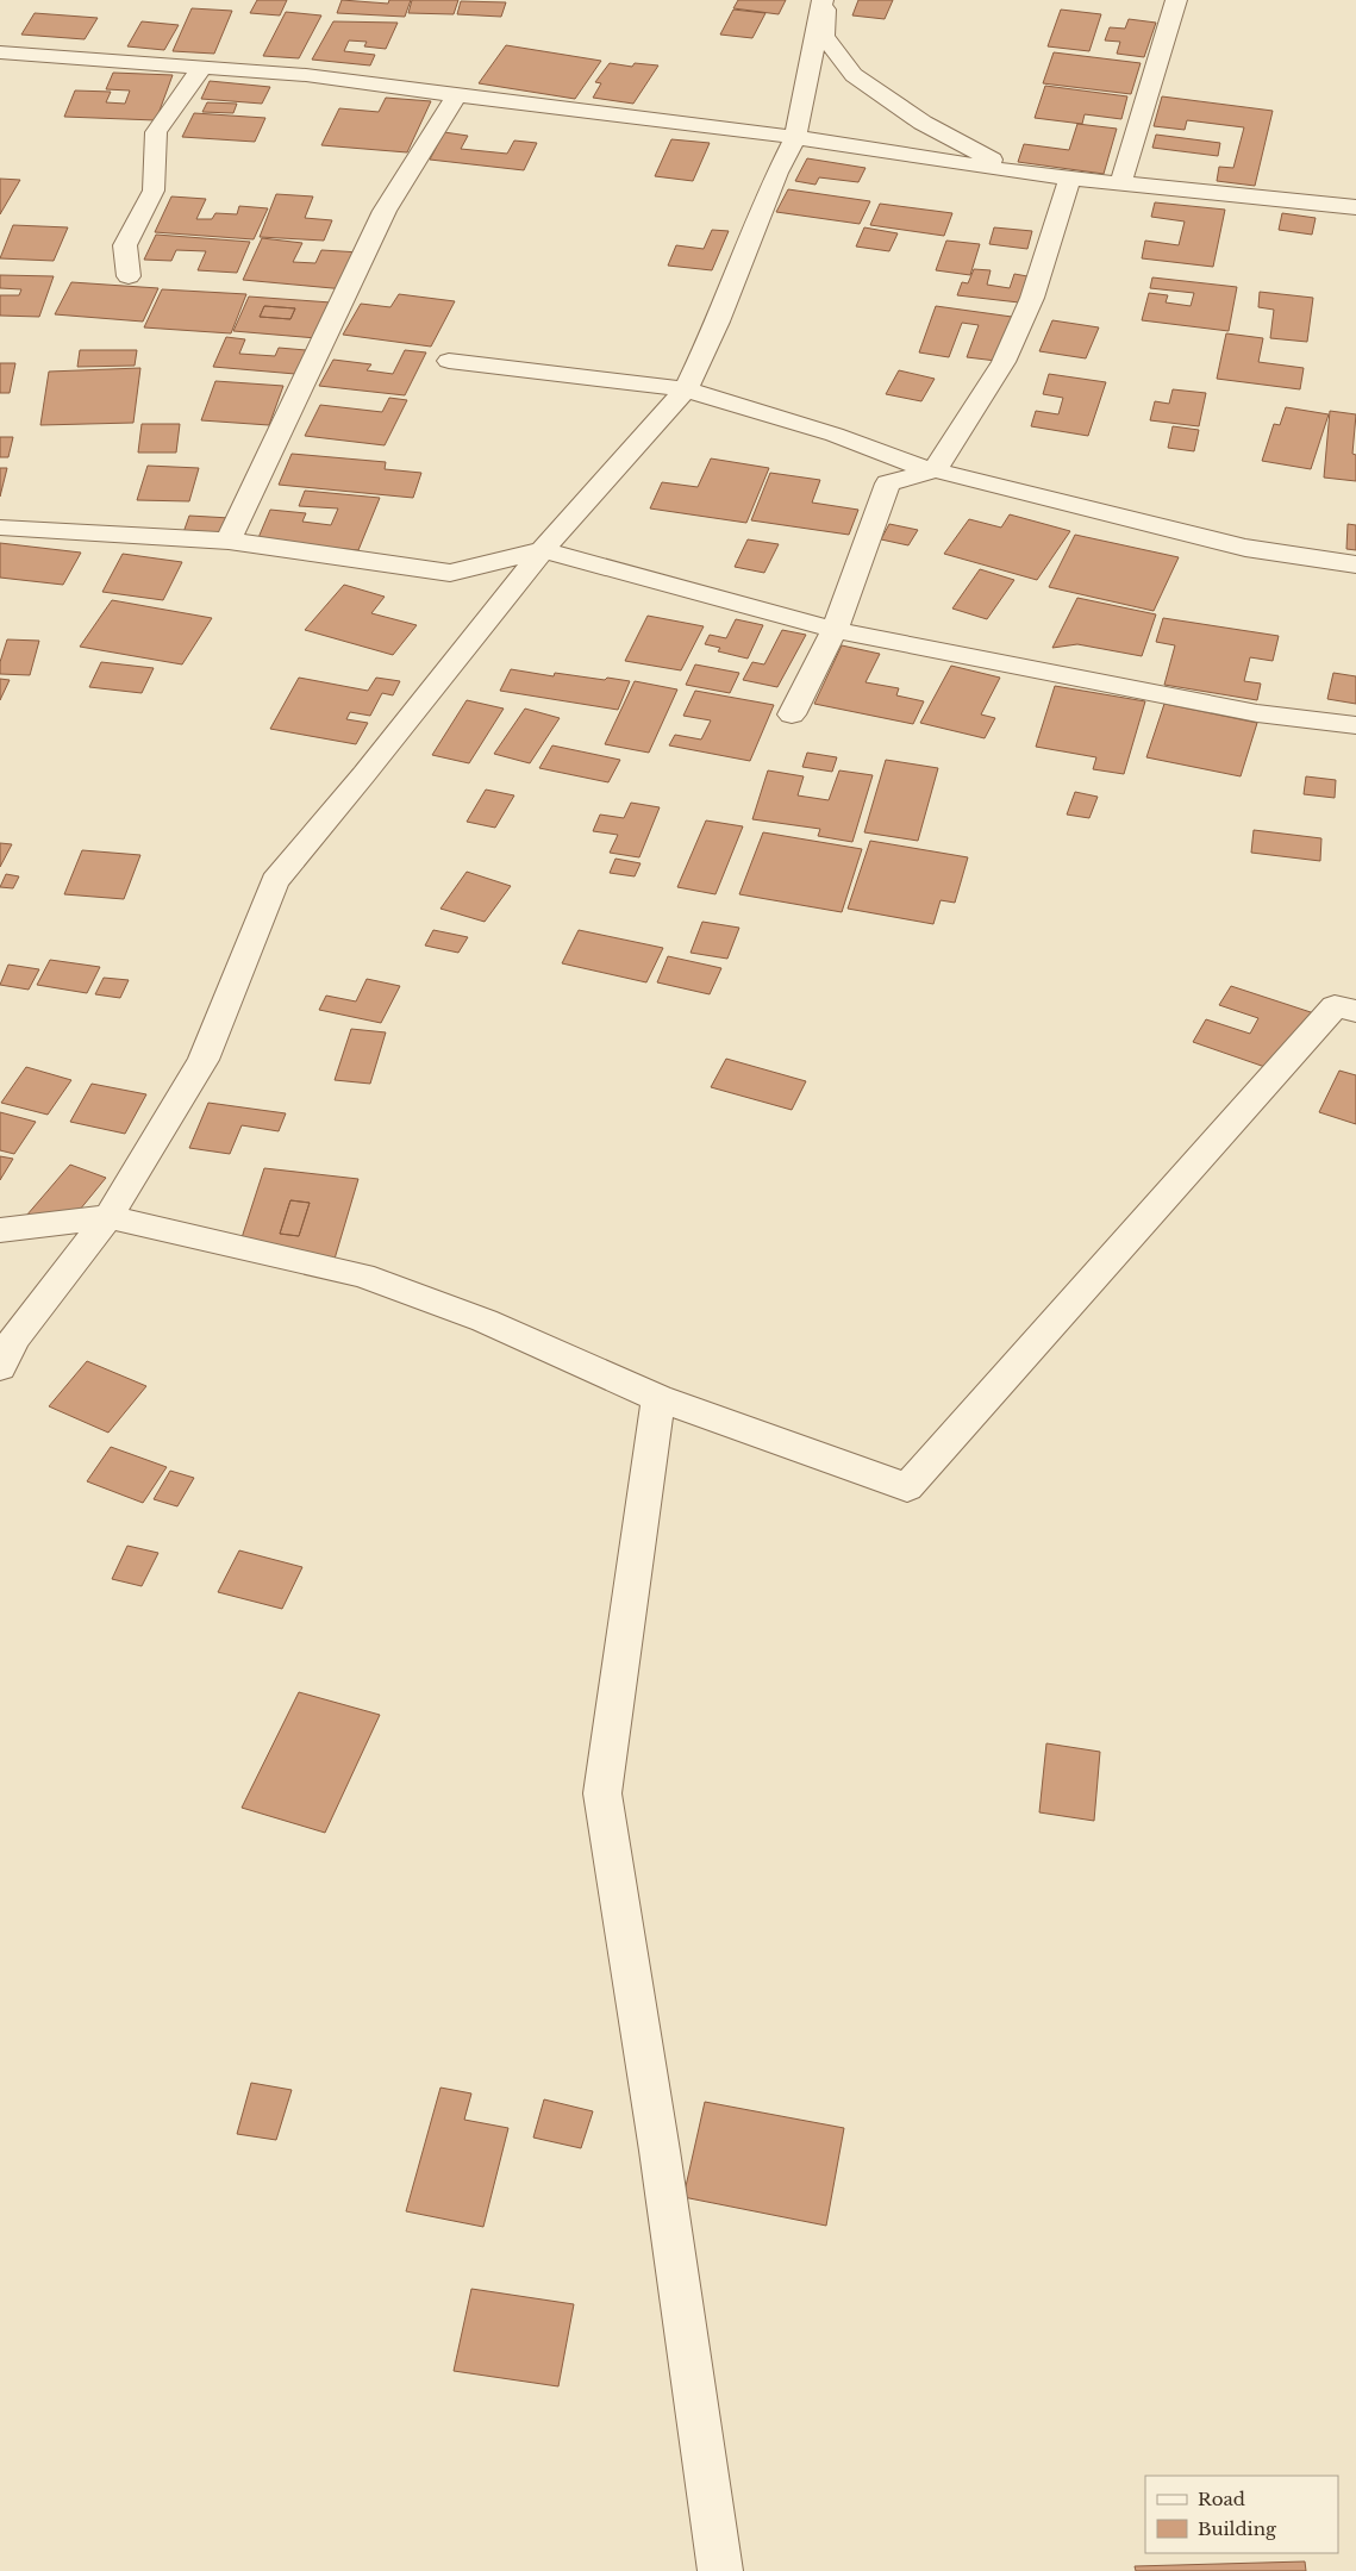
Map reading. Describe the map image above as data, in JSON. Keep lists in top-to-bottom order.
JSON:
{
  "legend": ["Road", "Building"]
}
